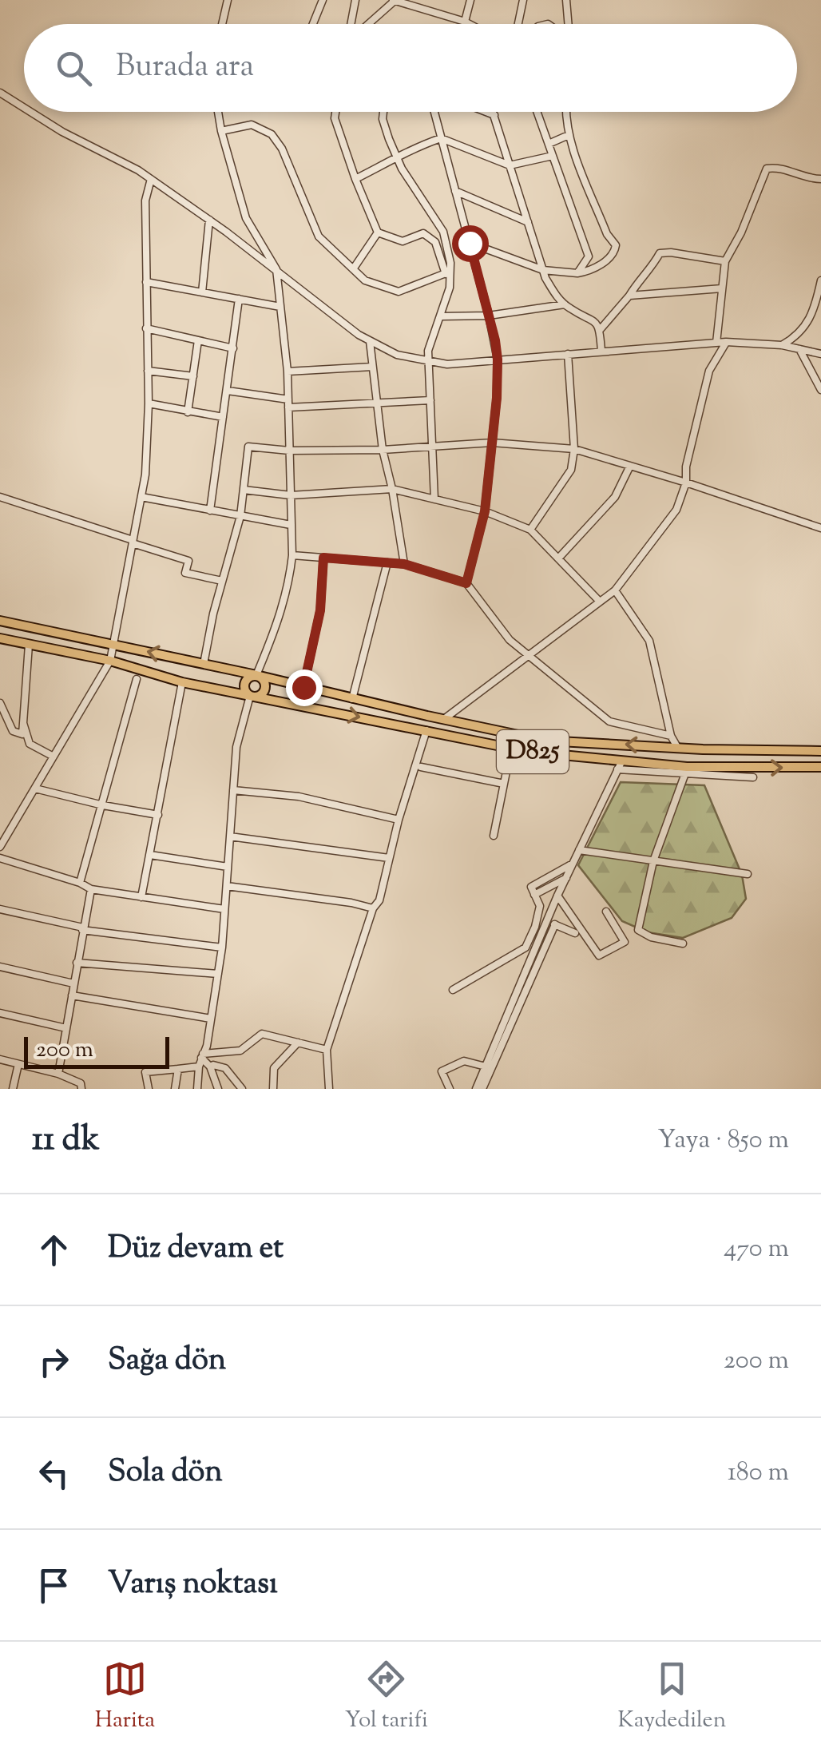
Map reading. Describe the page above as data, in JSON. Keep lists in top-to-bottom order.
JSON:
{
  "streets": {
    "highway": ["D825"]
  },
  "scale_bar": "200 m",
  "page": {
    "search": "Burada ara",
    "scale": "200 m",
    "heading": ["11 dk", "Yaya · 850 m"],
    "list": [
      ["Düz devam et", "470 m"],
      ["Sağa dön", "200 m"],
      ["Sola dön", "180 m"],
      "Varış noktası"
    ],
    "nav": ["Harita", "Yol tarifi", "Kaydedilen"]
  }
}
